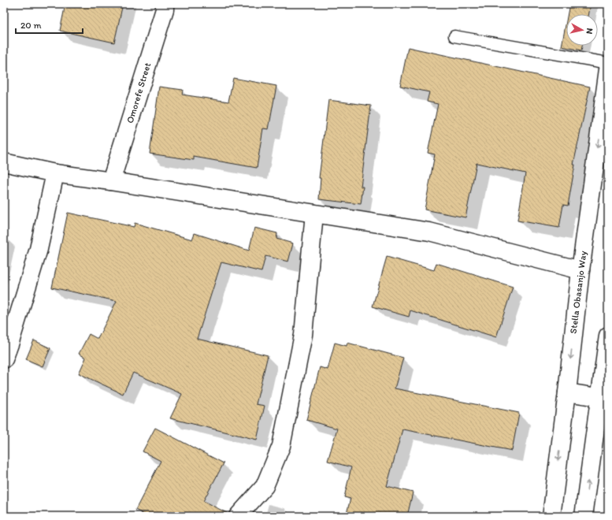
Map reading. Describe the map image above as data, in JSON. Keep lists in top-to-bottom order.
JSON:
{
  "streets": {
    "street": ["Omorefe Street", "Stella Obasanjo Way"]
  },
  "scale_bar": "20 m",
  "north": "right"
}
